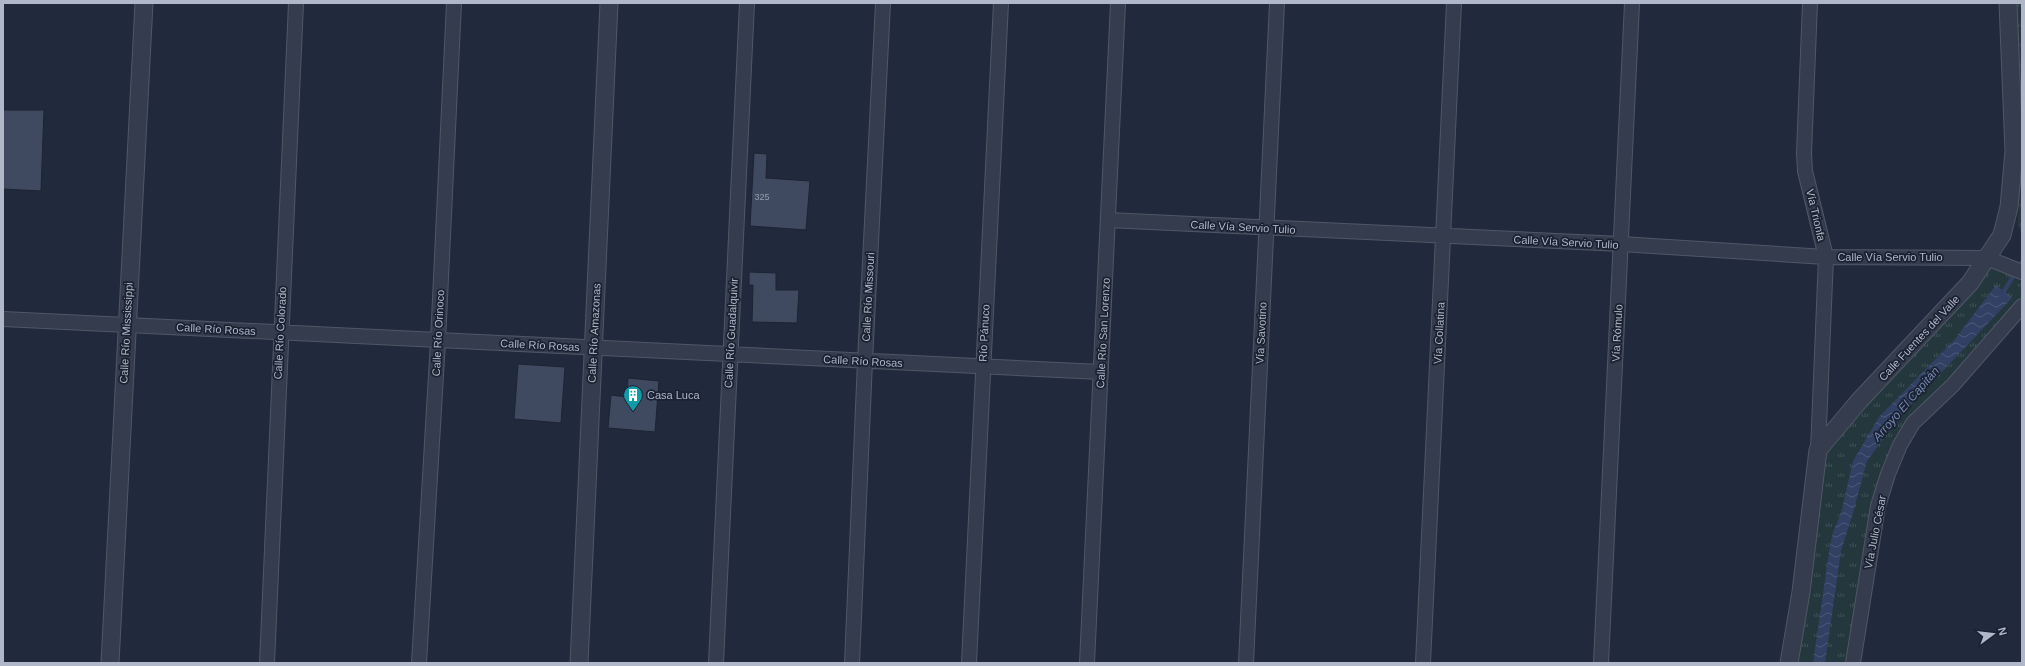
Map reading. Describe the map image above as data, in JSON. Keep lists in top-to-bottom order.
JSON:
{
  "streets": {
    "street": [
      "Vía Trionfa",
      "Calle Vía Servio Tulio",
      "Calle Río Missouri",
      "Calle Río Rosas",
      "Calle Río Mississippi",
      "Calle Río Colorado",
      "Calle Río Orinoco",
      "Calle Río Amazonas",
      "Calle Río Guadalquivir",
      "Río Pánuco",
      "Calle Río San Lorenzo",
      "Vía Savotino",
      "Vía Collatina",
      "Vía Rómulo",
      "Calle Fuentes del Valle",
      "Vía Julio César"
    ]
  },
  "crossings": [
    ["Vía Trionfa", "Calle Vía Servio Tulio"],
    ["Vía Trionfa", "Calle Fuentes del Valle"],
    ["Calle Vía Servio Tulio", "Calle Río San Lorenzo"],
    ["Calle Vía Servio Tulio", "Vía Savotino"],
    ["Calle Vía Servio Tulio", "Vía Collatina"],
    ["Calle Vía Servio Tulio", "Vía Rómulo"],
    ["Calle Vía Servio Tulio", "Calle Fuentes del Valle"],
    ["Calle Río Missouri", "Calle Río Rosas"],
    ["Calle Río Rosas", "Calle Río Mississippi"],
    ["Calle Río Rosas", "Calle Río Colorado"],
    ["Calle Río Rosas", "Calle Río Orinoco"],
    ["Calle Río Rosas", "Calle Río Amazonas"],
    ["Calle Río Rosas", "Calle Río Guadalquivir"],
    ["Calle Río Rosas", "Río Pánuco"],
    ["Calle Río Rosas", "Calle Río San Lorenzo"]
  ],
  "water": ["Arroyo El Capitán"],
  "places": {
    "building": ["Casa Luca"]
  },
  "house_numbers": ["325"],
  "north": "right"
}
